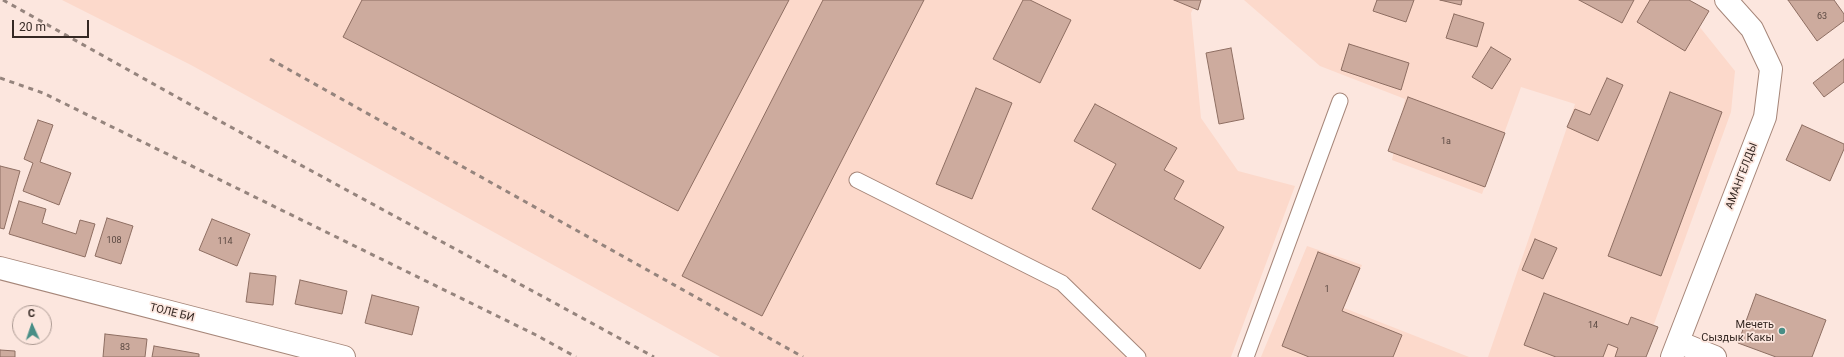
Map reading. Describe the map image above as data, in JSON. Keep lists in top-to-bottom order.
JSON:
{
  "streets": {
    "street": ["АМАНГЕЛДЫ", "ТОЛЕ БИ"]
  },
  "places": ["Мечеть Сыздык Какы"],
  "house_numbers": [
    "63",
    "1а",
    "108",
    "114",
    "1",
    "14",
    "83"
  ],
  "scale_bar": "20 m",
  "north": "top"
}
